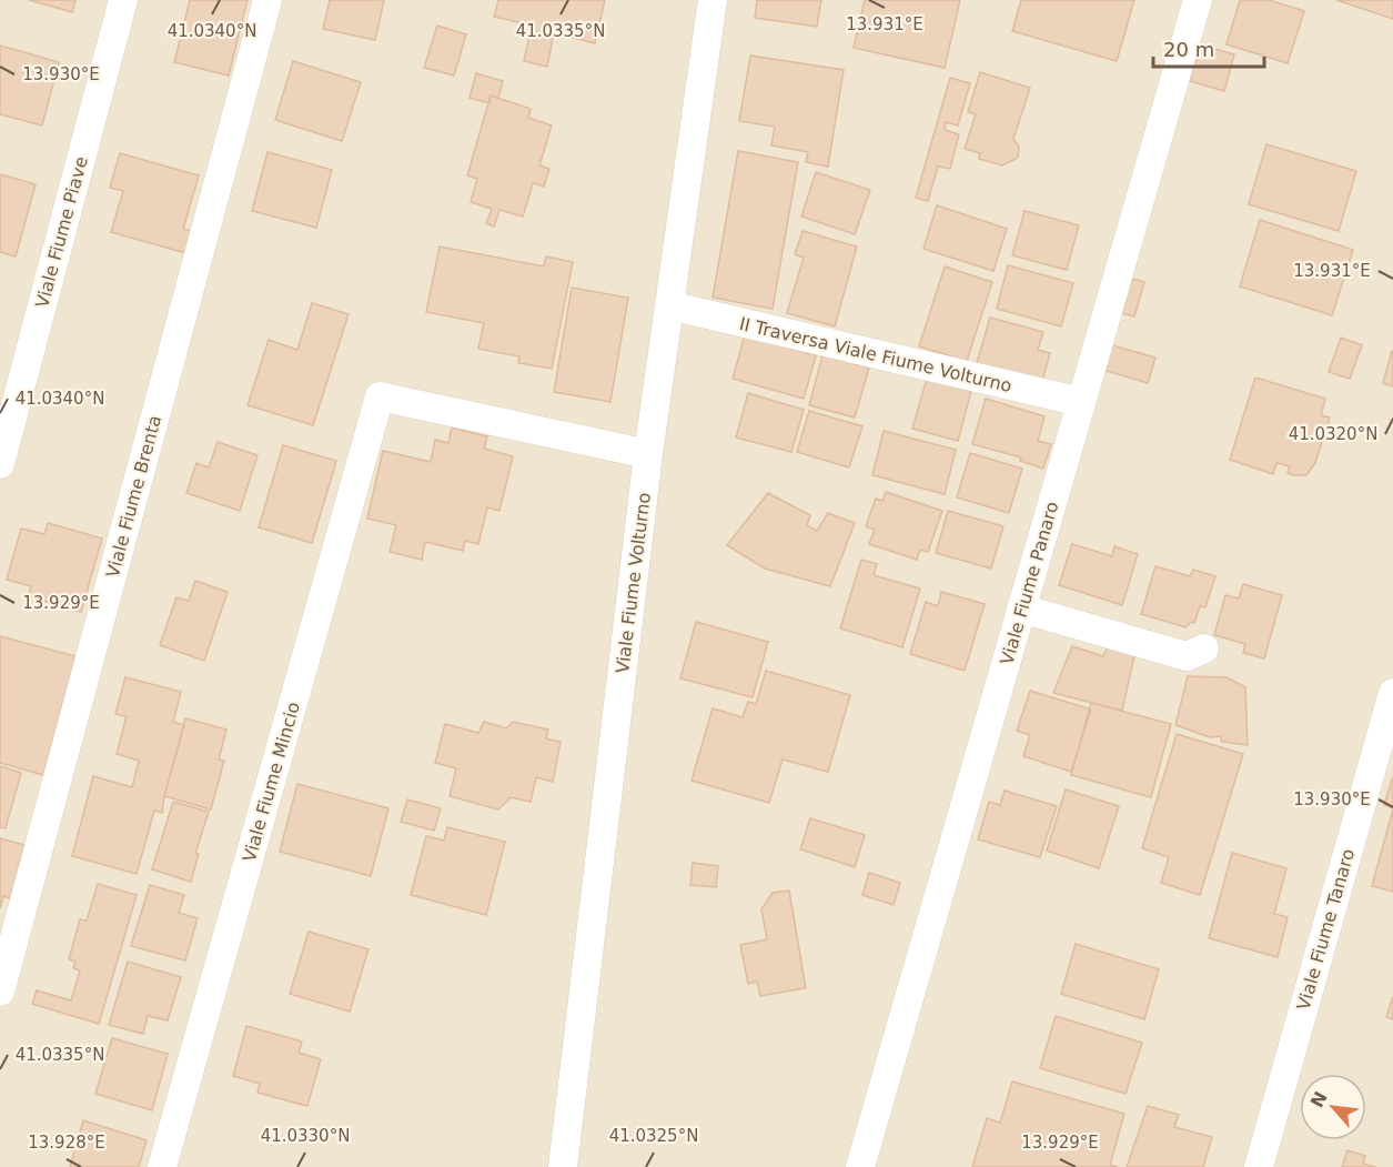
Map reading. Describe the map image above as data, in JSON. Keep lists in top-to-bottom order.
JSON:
{
  "streets": {
    "street": [
      "Viale Fiume Piave",
      "II Traversa Viale Fiume Volturno",
      "Viale Fiume Brenta",
      "Viale Fiume Volturno",
      "Viale Fiume Panaro",
      "Viale Fiume Mincio",
      "Viale Fiume Tanaro"
    ]
  },
  "crossings": [
    ["II Traversa Viale Fiume Volturno", "Viale Fiume Volturno"],
    ["II Traversa Viale Fiume Volturno", "Viale Fiume Panaro"],
    ["Viale Fiume Volturno", "Viale Fiume Mincio"]
  ],
  "scale_bar": "20 m",
  "north": "top left",
  "coordinates": [
    "13.931°E",
    "41.0340°N",
    "41.0335°N",
    "13.930°E",
    "41.0320°N",
    "13.929°E",
    "41.0330°N",
    "41.0325°N",
    "13.928°E"
  ]
}
